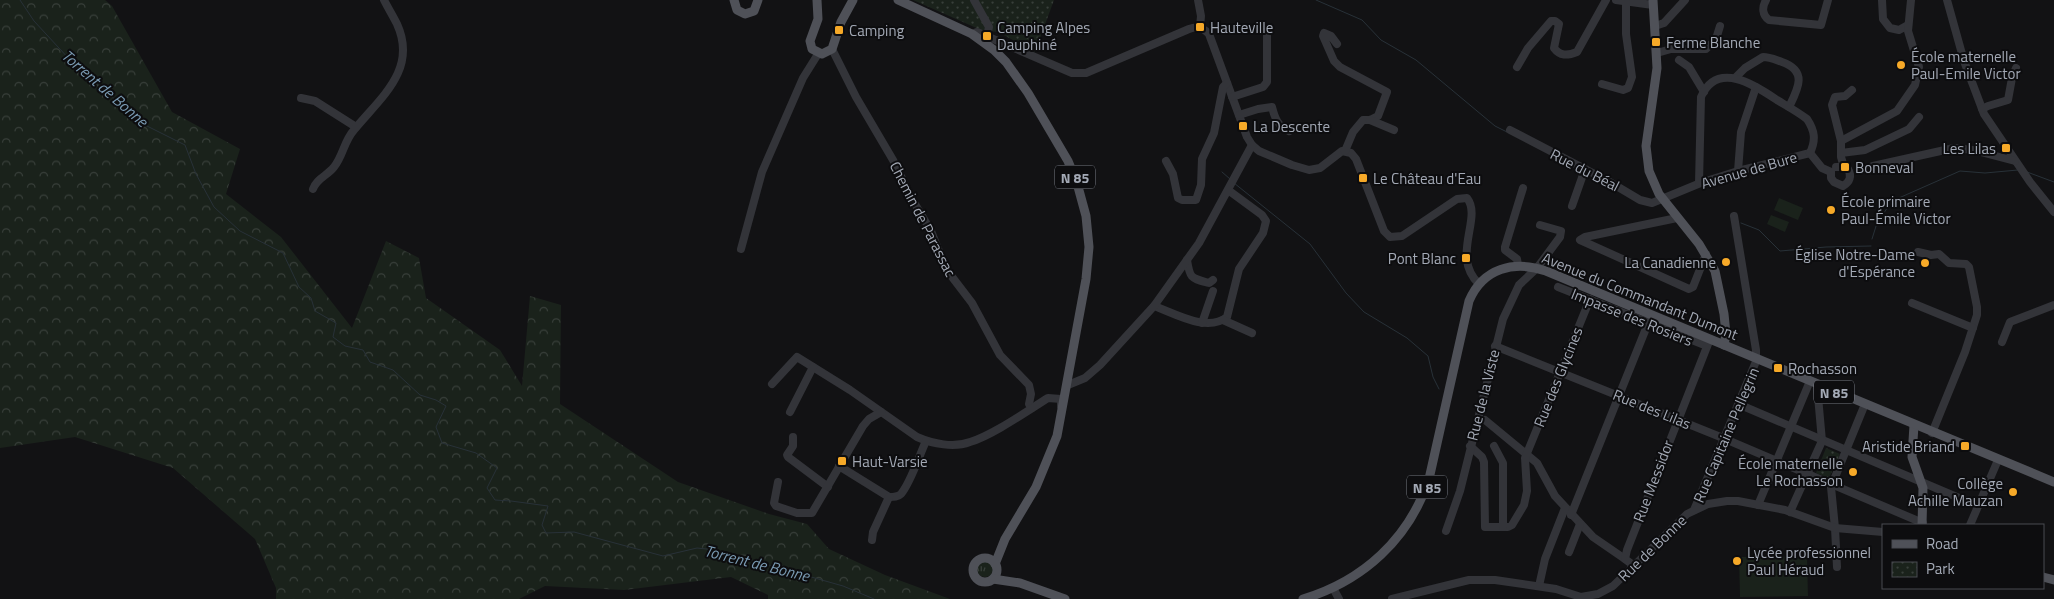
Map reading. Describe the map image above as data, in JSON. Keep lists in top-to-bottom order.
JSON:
{
  "streets": {
    "main road": ["N 85", "Avenue du Commandant Dumont"],
    "street": [
      "Rue du Béal",
      "Avenue de Bure",
      "Chemin de Parassac",
      "Impasse des Rosiers",
      "Rue des Glycines",
      "Rue de la Viste",
      "Rue des Lilas",
      "Rue Capitaine Pellegrin",
      "Rue Messidor",
      "Rue de Bonne"
    ]
  },
  "crossings": [
    ["Rue du Béal", "Avenue de Bure"],
    ["N 85", "Avenue du Commandant Dumont"],
    ["N 85", "Rue Capitaine Pellegrin"],
    ["Avenue du Commandant Dumont", "Impasse des Rosiers"],
    ["Avenue du Commandant Dumont", "Rue de la Viste"],
    ["Avenue du Commandant Dumont", "Rue Capitaine Pellegrin"],
    ["Avenue du Commandant Dumont", "Rue Messidor"],
    ["Impasse des Rosiers", "Rue des Glycines"],
    ["Rue des Glycines", "Rue des Lilas"],
    ["Rue de la Viste", "Rue des Lilas"],
    ["Rue des Lilas", "Rue Capitaine Pellegrin"],
    ["Rue des Lilas", "Rue Messidor"],
    ["Rue Capitaine Pellegrin", "Rue de Bonne"]
  ],
  "water": ["Torrent de Bonne"],
  "places": {
    "transit": [
      "Hauteville",
      "Camping",
      "Camping Alpes Dauphiné",
      "Ferme Blanche",
      "La Descente",
      "Les Lilas",
      "Bonneval",
      "Le Château d'Eau",
      "Pont Blanc",
      "Rochasson",
      "Aristide Briand",
      "Haut-Varsie"
    ],
    "other": [
      "École maternelle Paul-Emile Victor",
      "École primaire Paul-Émile Victor",
      "La Canadienne",
      "Église Notre-Dame d'Espérance",
      "École maternelle Le Rochasson",
      "Collège Achille Mauzan",
      "Lycée professionnel Paul Héraud"
    ]
  },
  "legend": ["Road", "Park"]
}
